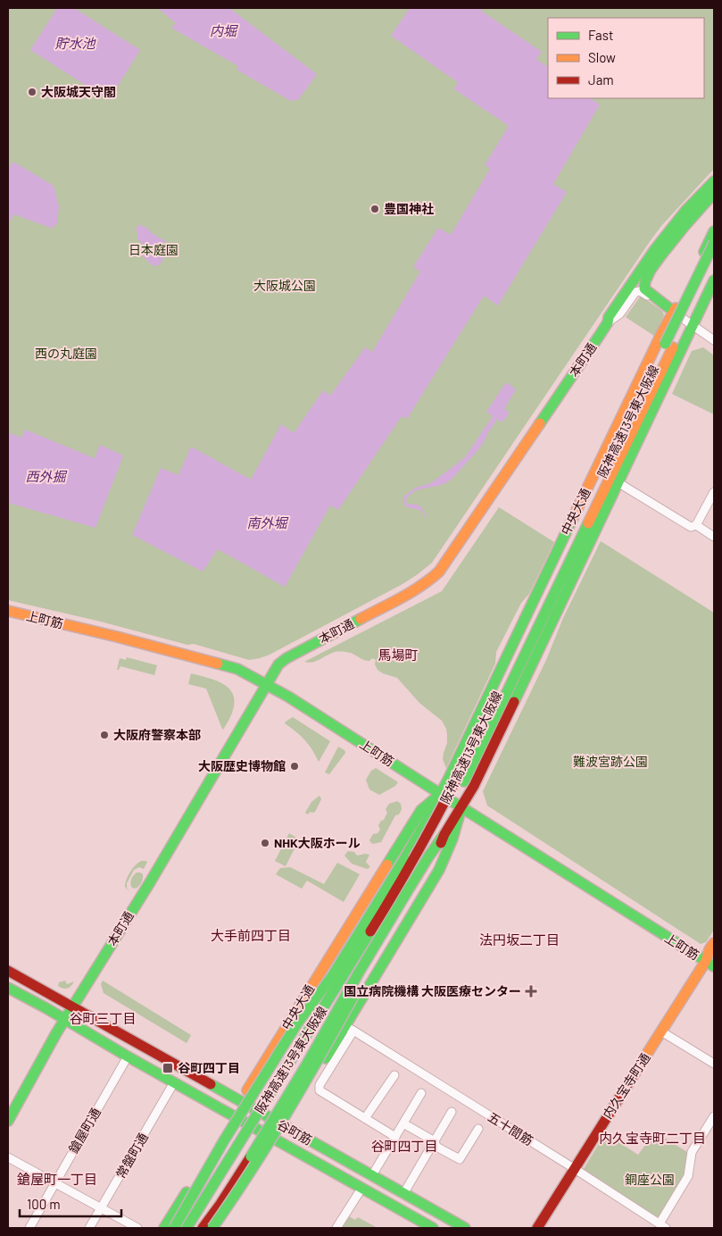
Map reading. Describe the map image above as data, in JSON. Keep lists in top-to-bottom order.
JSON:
{
  "streets": {
    "main road": [
      "本町通",
      "阪神高速13号東大阪線",
      "中央大通",
      "上町筋",
      "内久宝寺町通",
      "谷町筋"
    ],
    "street": ["五十間筋", "鎗屋町通", "常盤町通"]
  },
  "crossings": [
    ["本町通", "上町筋"],
    ["本町通", "谷町筋"],
    ["中央大通", "上町筋"],
    ["中央大通", "五十間筋"],
    ["中央大通", "谷町筋"],
    ["上町筋", "内久宝寺町通"],
    ["内久宝寺町通", "五十間筋"],
    ["鎗屋町通", "谷町筋"],
    ["谷町筋", "常盤町通"]
  ],
  "districts": [
    "馬場町",
    "大手前四丁目",
    "法円坂二丁目",
    "谷町三丁目",
    "内久宝寺町二丁目",
    "谷町四丁目",
    "鎗屋町一丁目"
  ],
  "water": [
    "内堀",
    "貯水池",
    "西外掘",
    "南外堀"
  ],
  "parks": [
    "日本庭園",
    "大阪城公園",
    "西の丸庭園",
    "難波宮跡公園",
    "銅座公園"
  ],
  "places": {
    "other": [
      "大阪城天守閣",
      "豊国神社",
      "大阪府警察本部",
      "大阪歴史博物館",
      "NHK大阪ホール"
    ],
    "health": ["国立病院機構 大阪医療センター"],
    "transit": ["谷町四丁目"]
  },
  "legend": ["Fast", "Slow", "Jam"],
  "scale_bar": "100 m"
}
